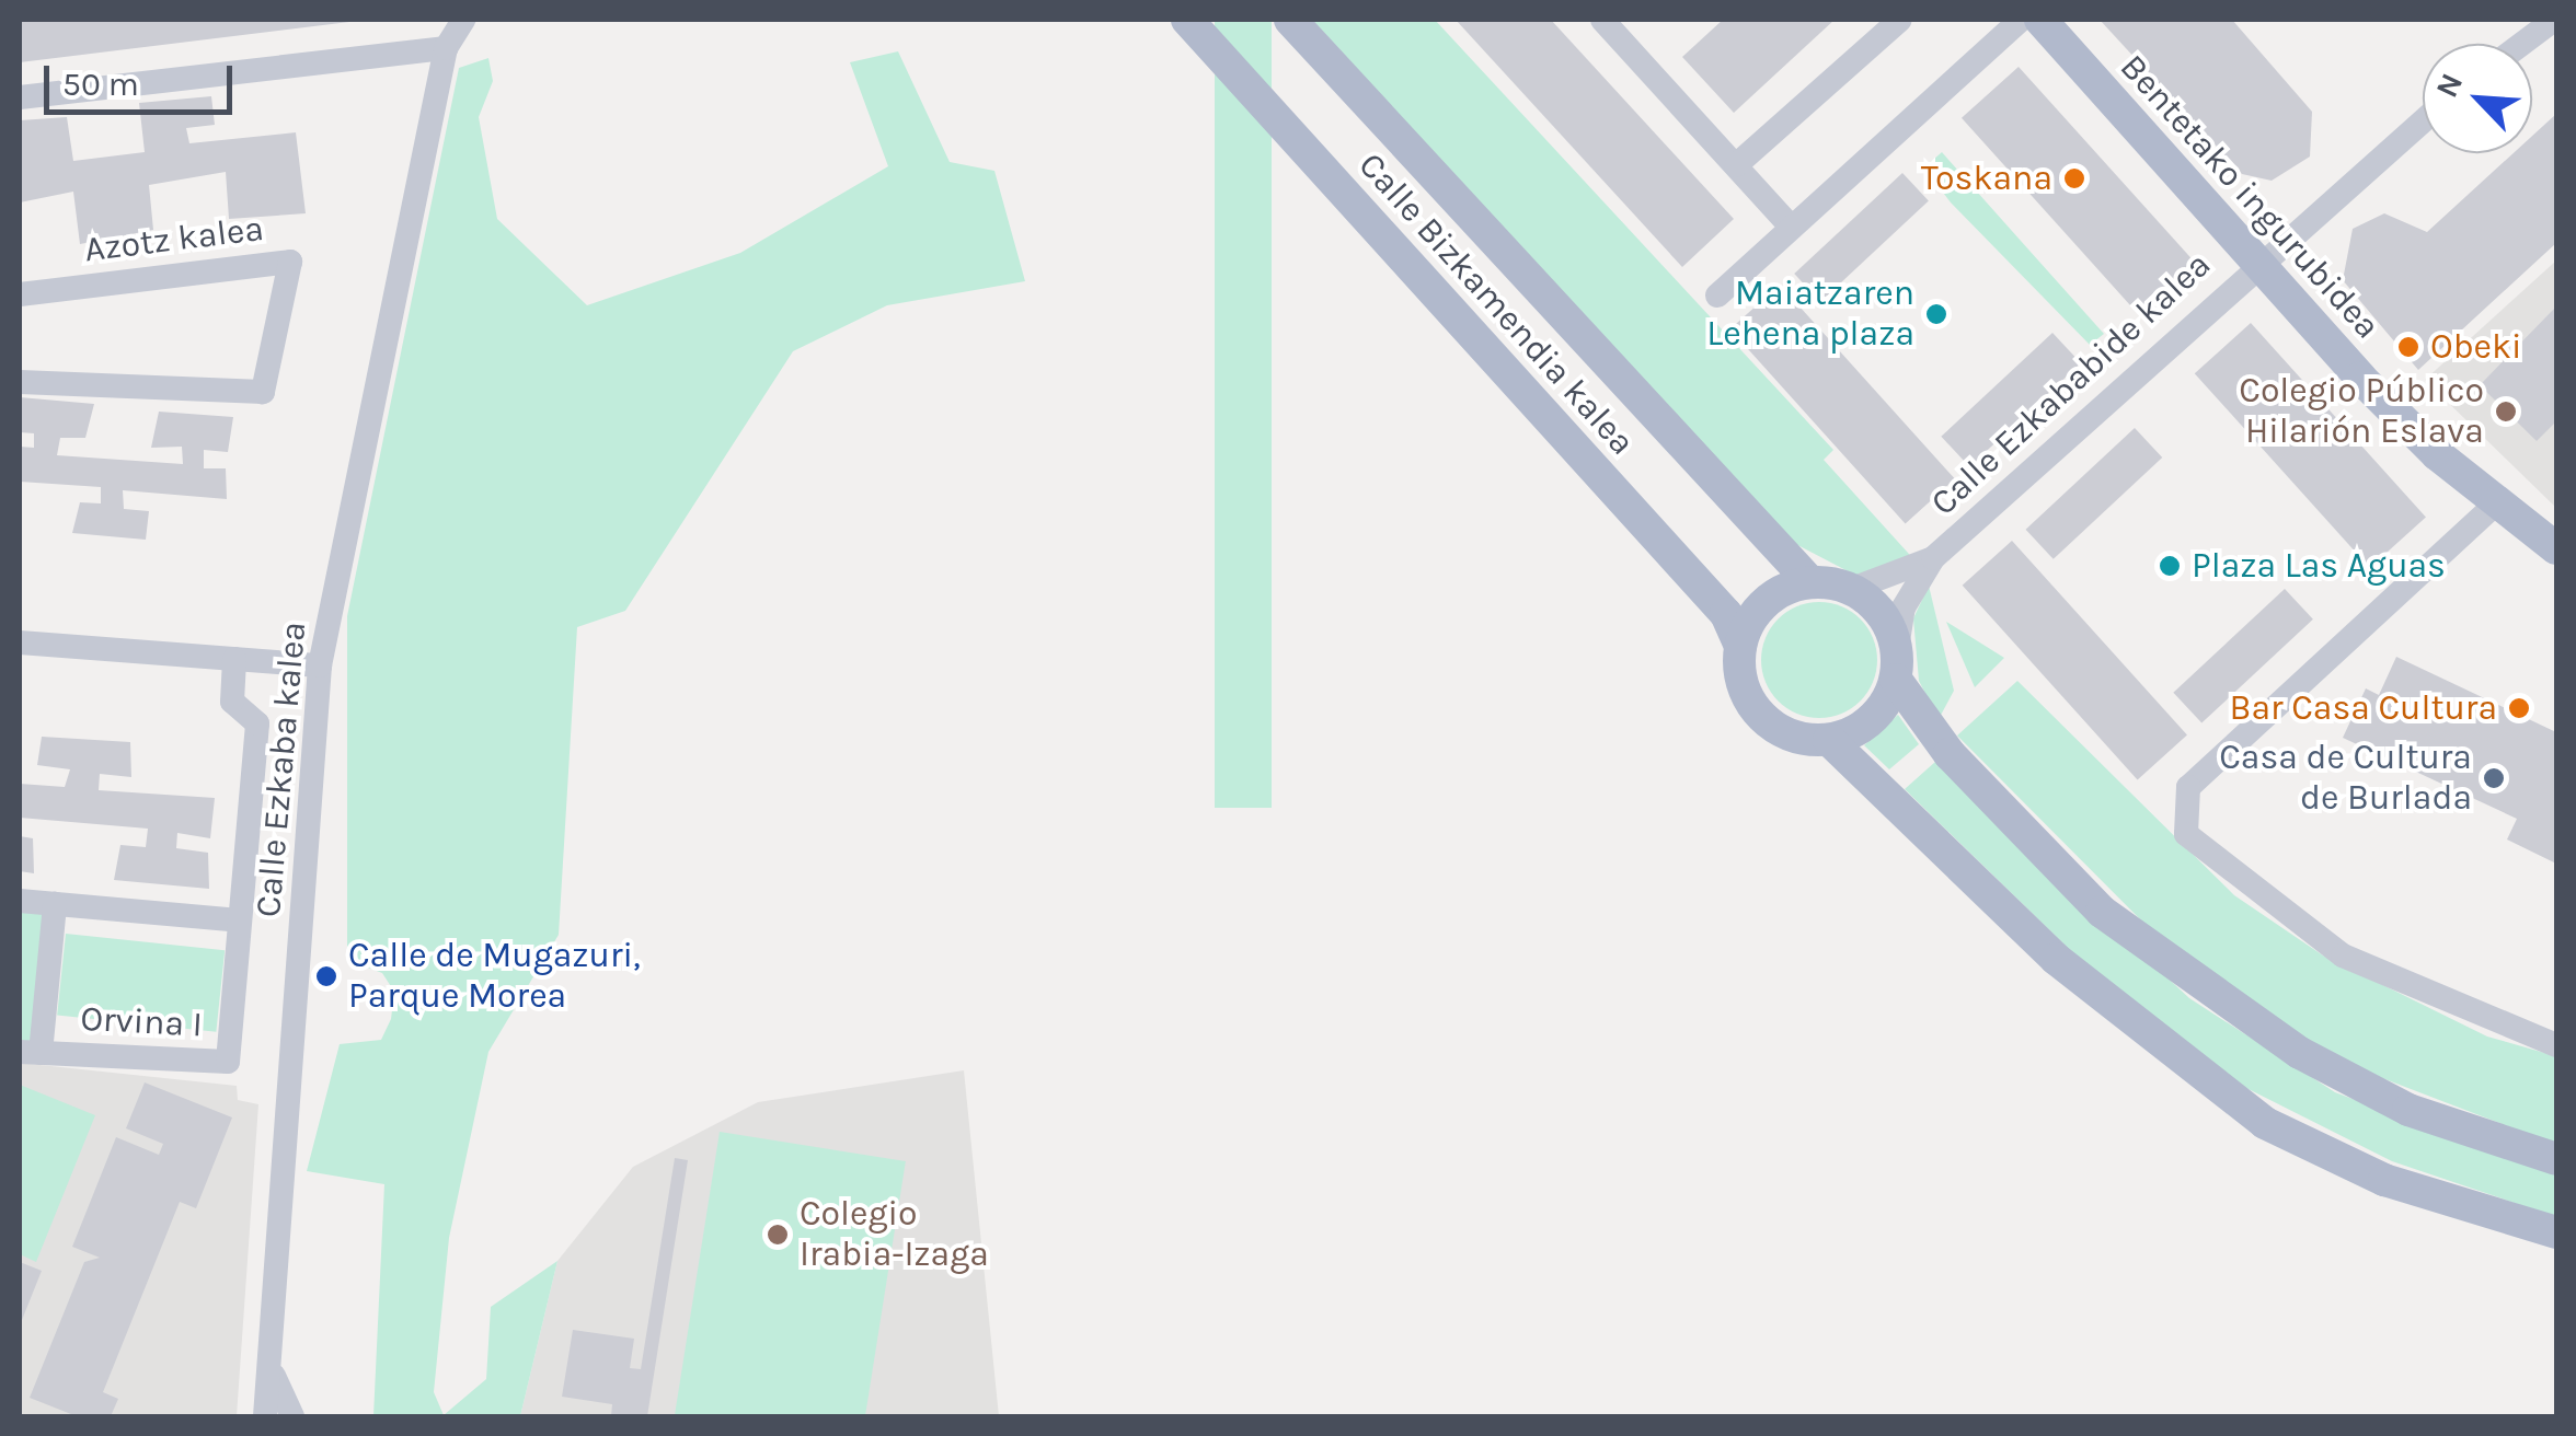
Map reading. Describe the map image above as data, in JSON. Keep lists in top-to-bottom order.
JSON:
{
  "streets": {
    "main road": ["Bentetako ingurubidea", "Calle Bizkamendia kalea"],
    "street": [
      "Azotz kalea",
      "Calle Ezkababide kalea",
      "Calle Ezkaba kalea",
      "Orvina I"
    ]
  },
  "crossings": [
    ["Bentetako ingurubidea", "Calle Ezkababide kalea"],
    ["Calle Bizkamendia kalea", "Calle Ezkababide kalea"]
  ],
  "places": [
    "Toskana",
    "Maiatzaren Lehena plaza",
    "Obeki",
    "Colegio Público Hilarión Eslava",
    "Plaza Las Aguas",
    "Bar Casa Cultura",
    "Casa de Cultura de Burlada",
    "Calle de Mugazuri, Parque Morea",
    "Colegio Irabia-Izaga"
  ],
  "scale_bar": "50 m",
  "north": "top left"
}
